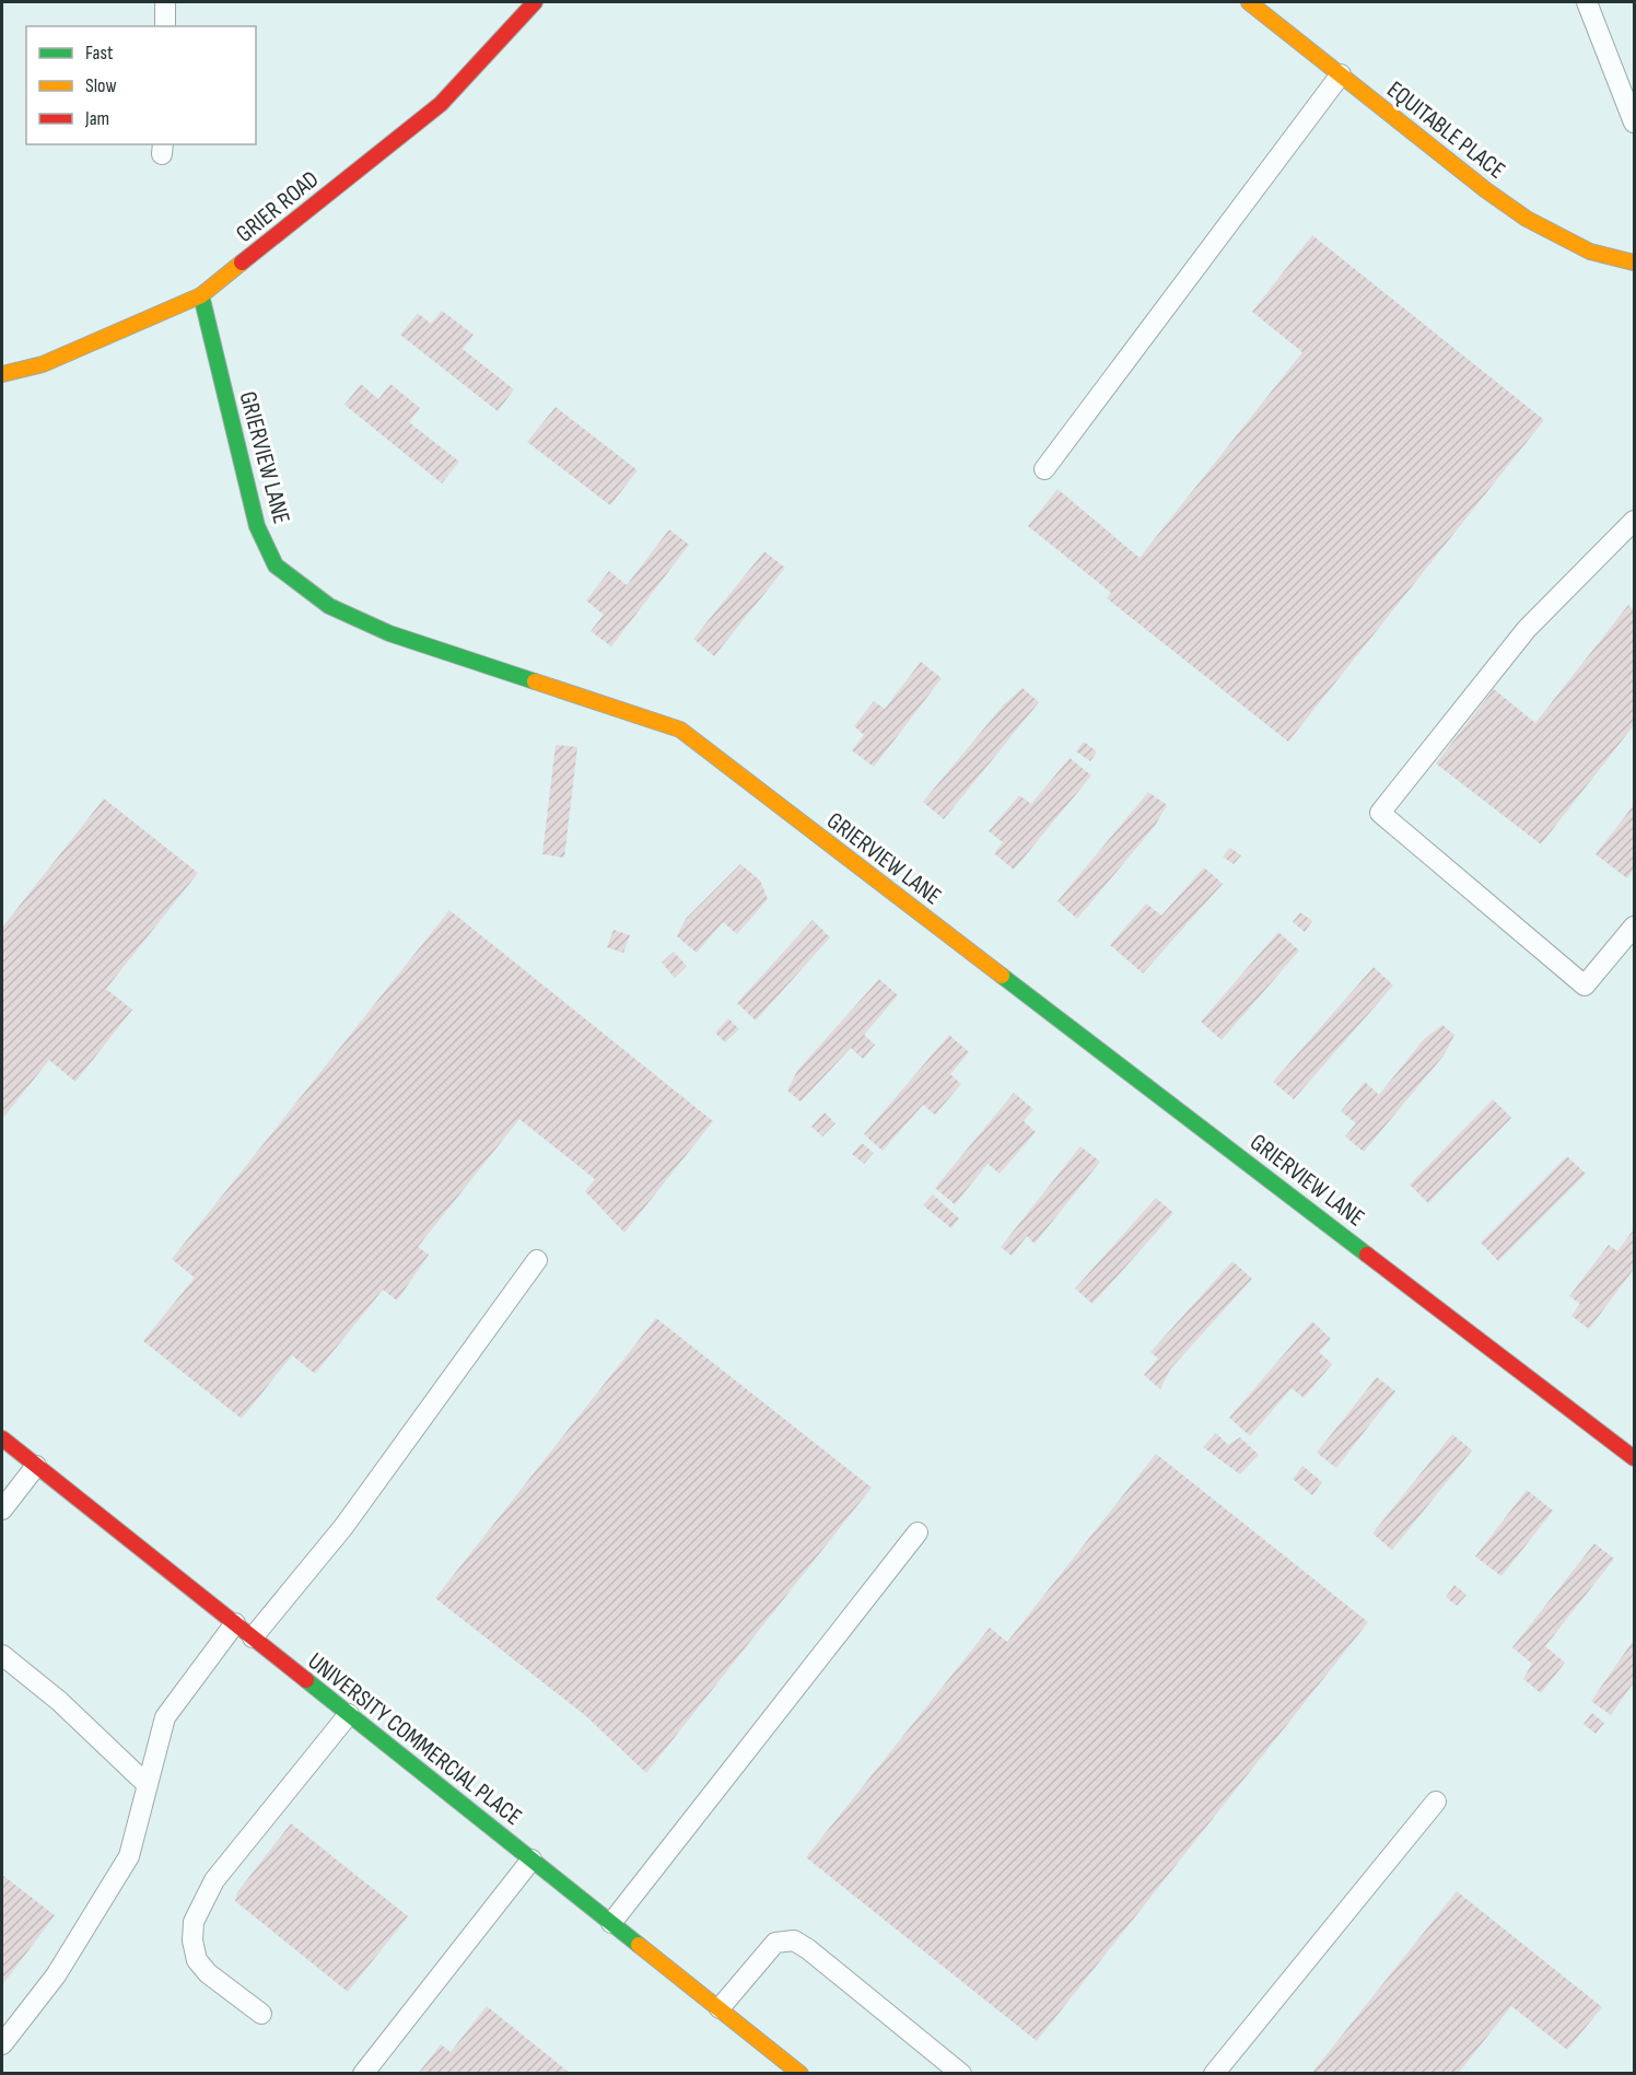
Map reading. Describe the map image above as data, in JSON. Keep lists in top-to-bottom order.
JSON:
{
  "streets": {
    "street": [
      "EQUITABLE PLACE",
      "GRIER ROAD",
      "GRIERVIEW LANE",
      "UNIVERSITY COMMERCIAL PLACE"
    ]
  },
  "crossings": [
    ["GRIER ROAD", "GRIERVIEW LANE"]
  ],
  "legend": ["Fast", "Slow", "Jam"]
}
